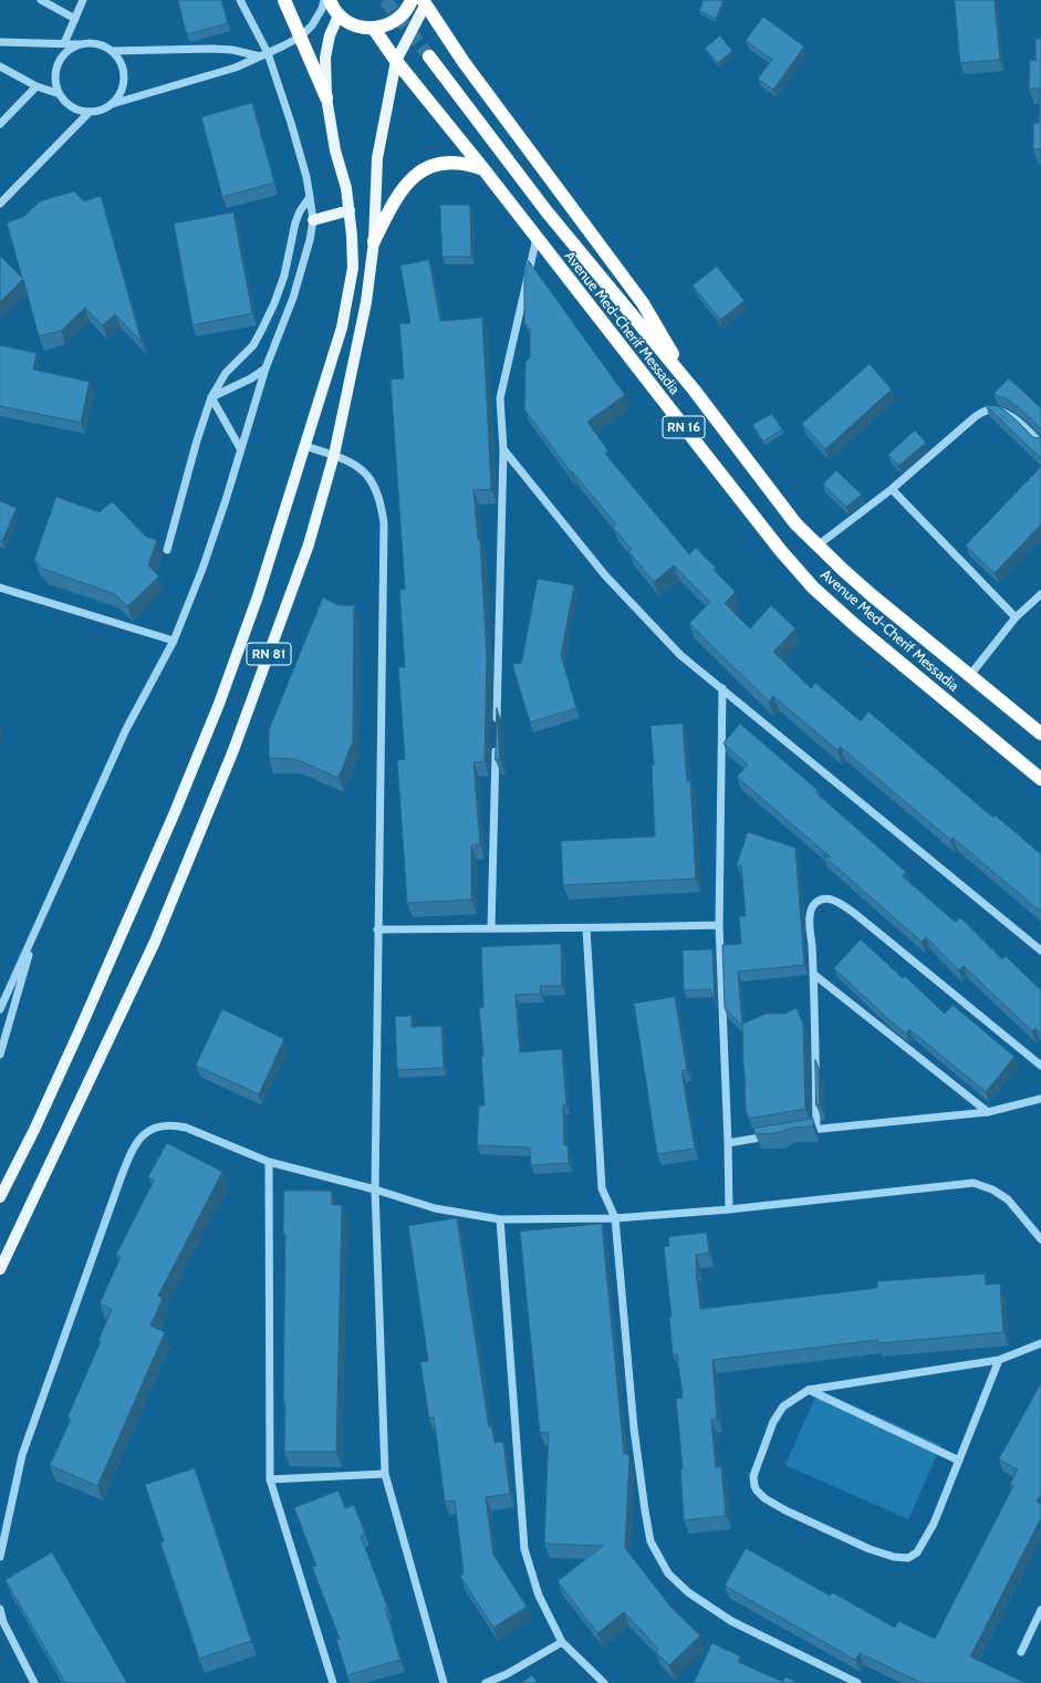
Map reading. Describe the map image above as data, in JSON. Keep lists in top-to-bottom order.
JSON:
{
  "streets": {
    "highway": ["Avenue Med-Cherif Messadia", "RN 16"],
    "main road": ["RN 81"]
  },
  "crossings": [
    ["Avenue Med-Cherif Messadia", "RN 16"],
    ["Avenue Med-Cherif Messadia", "RN 81"]
  ]
}
